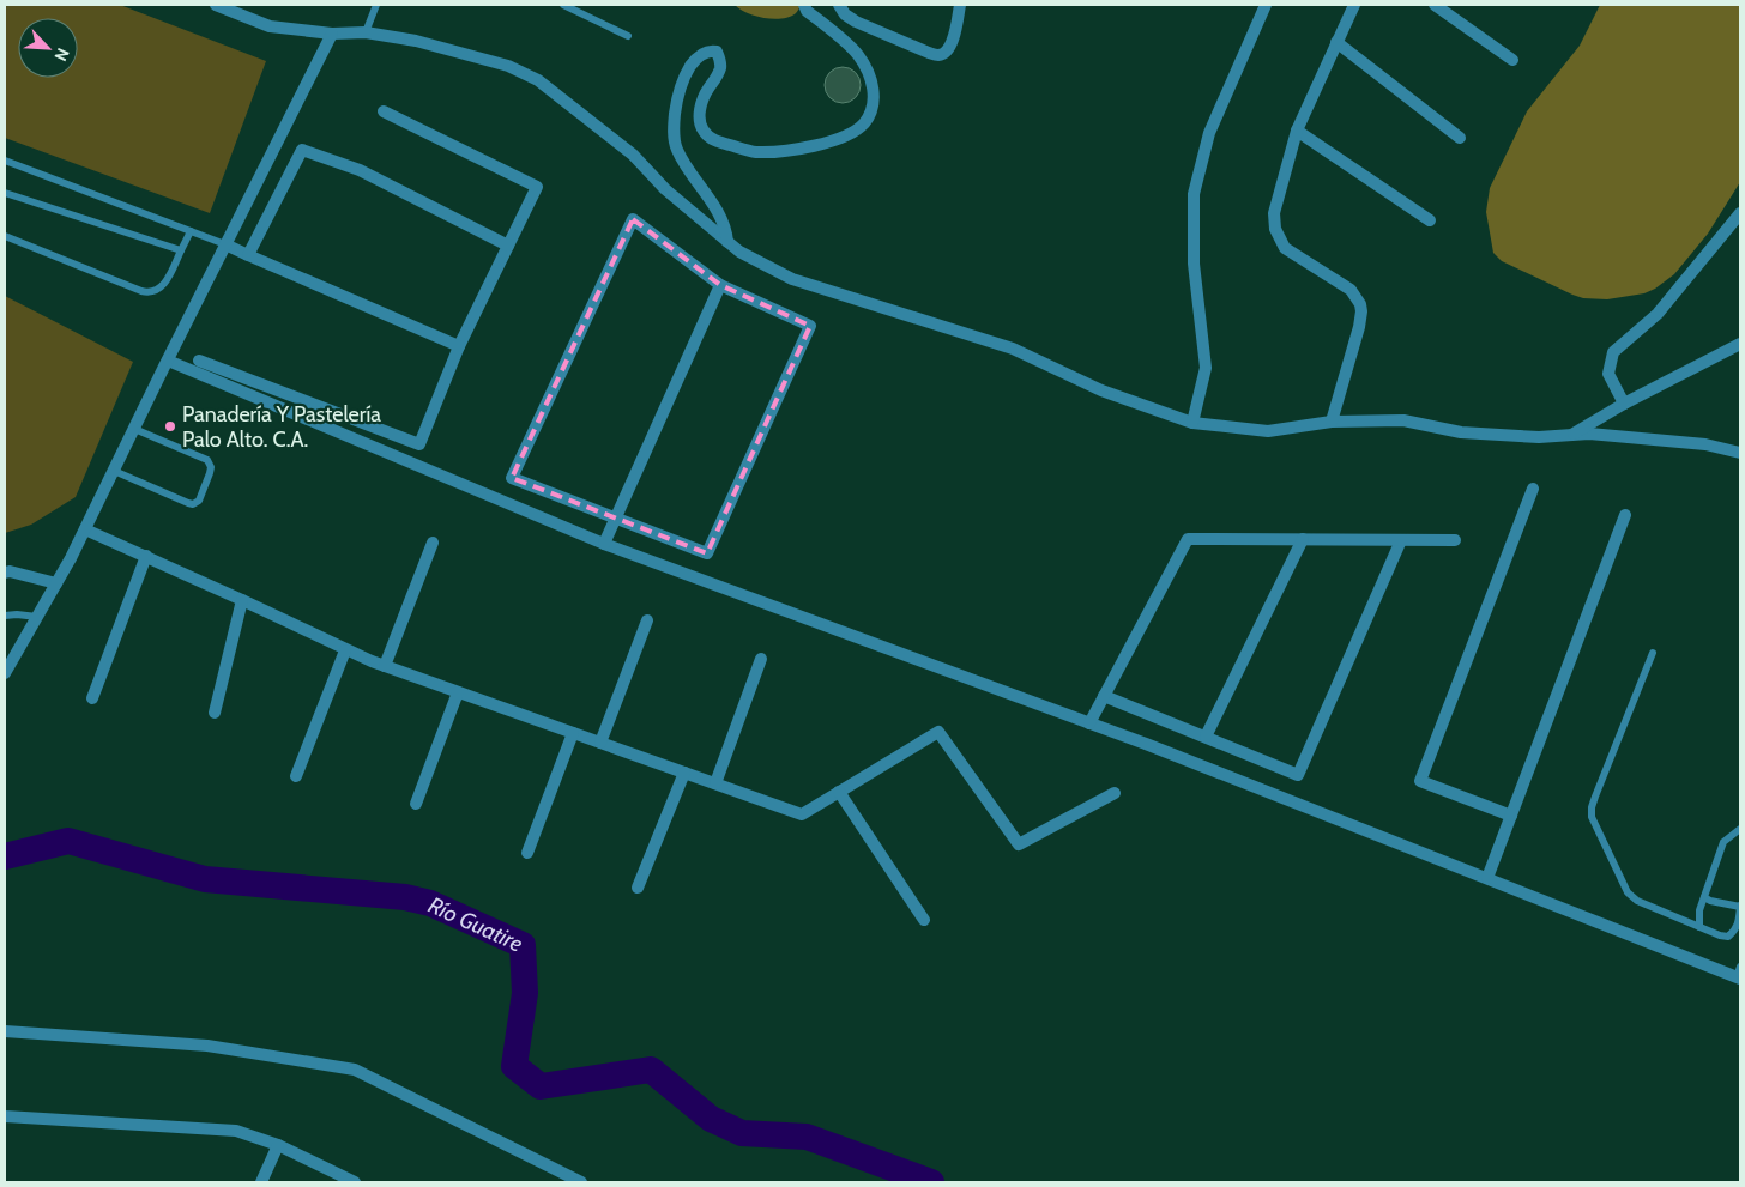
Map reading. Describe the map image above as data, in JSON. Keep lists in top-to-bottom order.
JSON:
{
  "water": ["Río Guatire"],
  "places": ["Panadería Y Pastelería Palo Alto. C.A."],
  "north": "bottom right"
}
